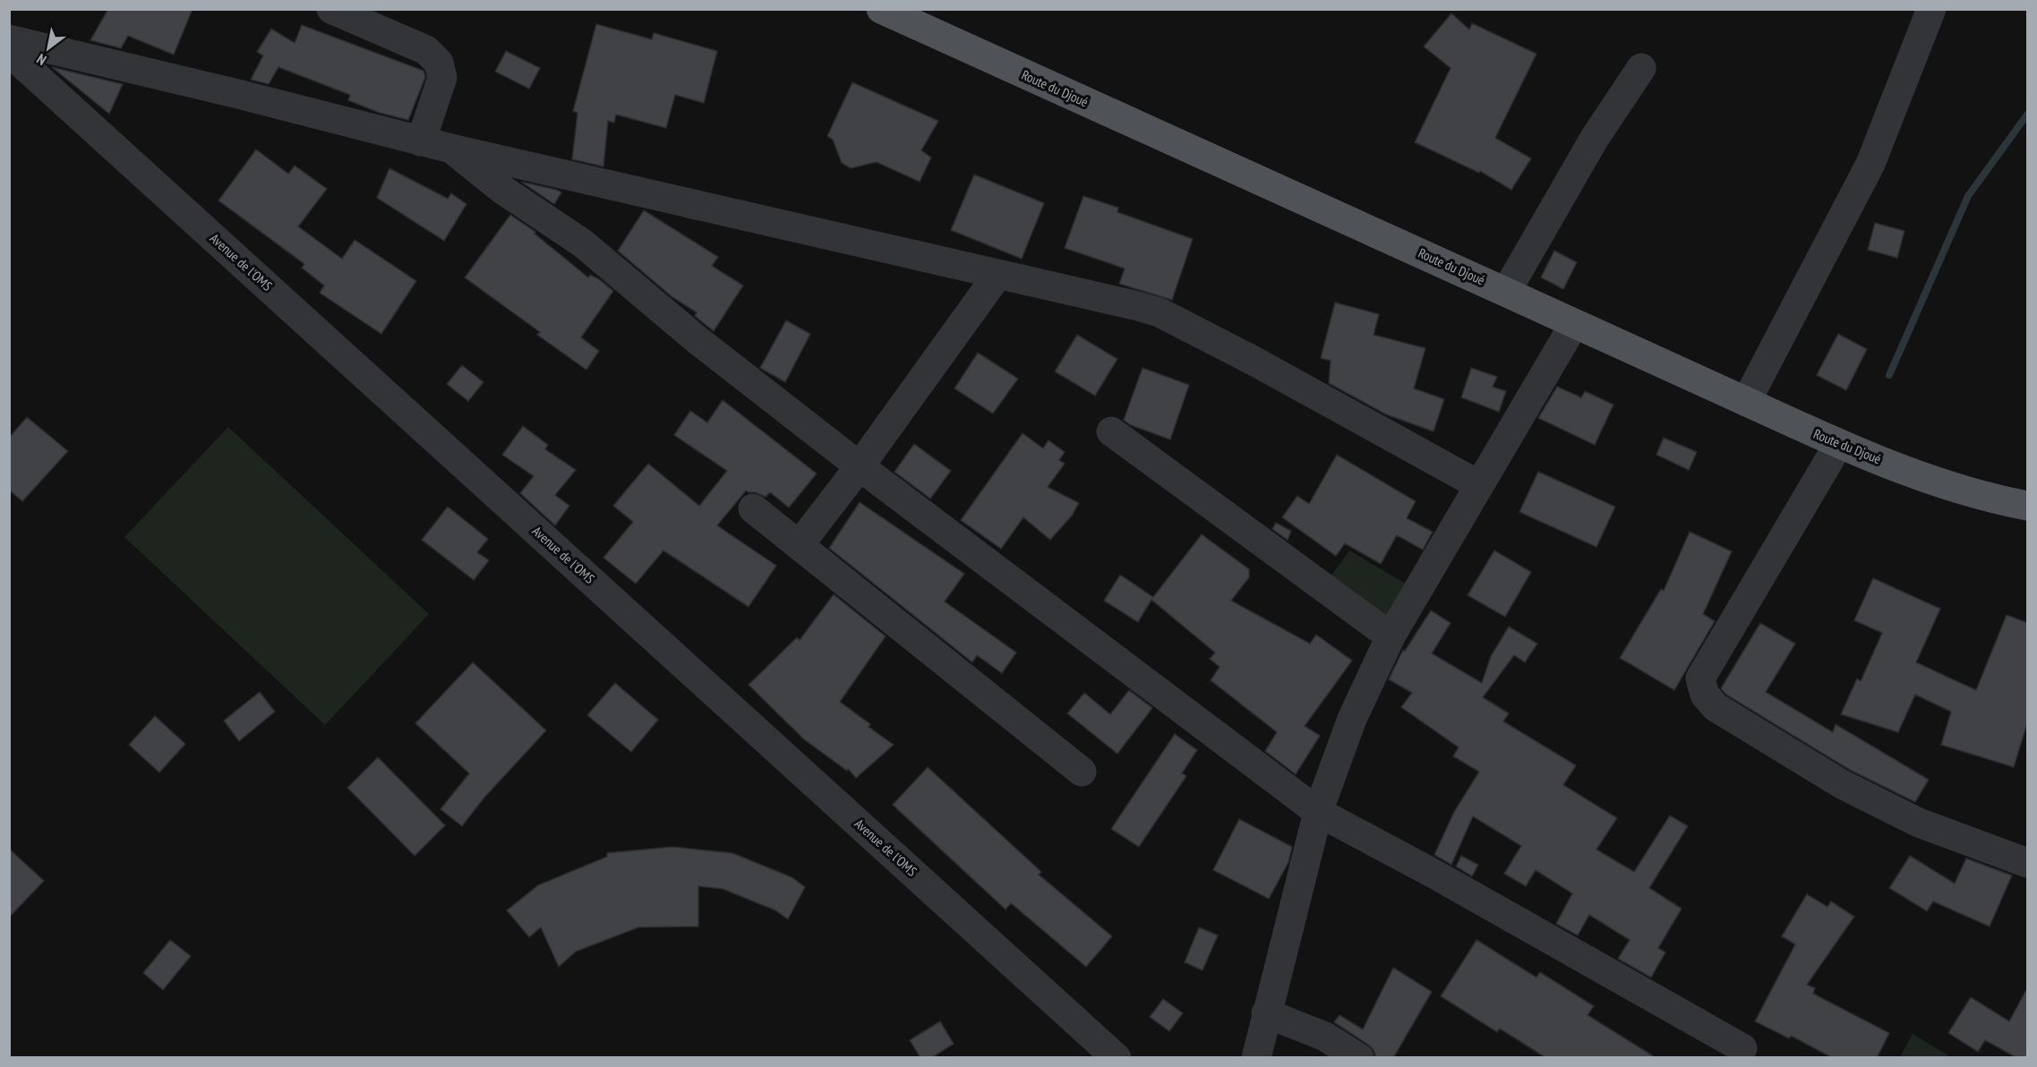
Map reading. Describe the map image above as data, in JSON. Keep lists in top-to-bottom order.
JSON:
{
  "streets": {
    "main road": ["Route du Djoué"],
    "street": ["Avenue de l'OMS"]
  },
  "north": "bottom left"
}
